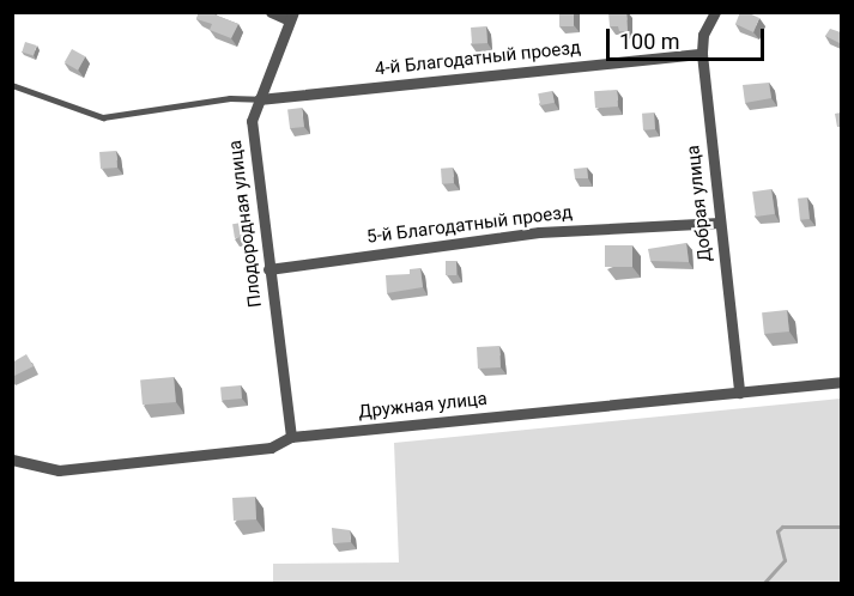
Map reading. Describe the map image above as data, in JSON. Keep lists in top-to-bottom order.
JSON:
{
  "streets": {
    "street": [
      "4-й Благодатный проезд",
      "Добрая улица",
      "Плодородная улица",
      "5-й Благодатный проезд",
      "Дружная улица"
    ]
  },
  "crossings": [
    ["4-й Благодатный проезд", "Добрая улица"],
    ["4-й Благодатный проезд", "Плодородная улица"],
    ["Добрая улица", "5-й Благодатный проезд"],
    ["Добрая улица", "Дружная улица"],
    ["Плодородная улица", "5-й Благодатный проезд"],
    ["Плодородная улица", "Дружная улица"]
  ],
  "scale_bar": "100 m"
}
